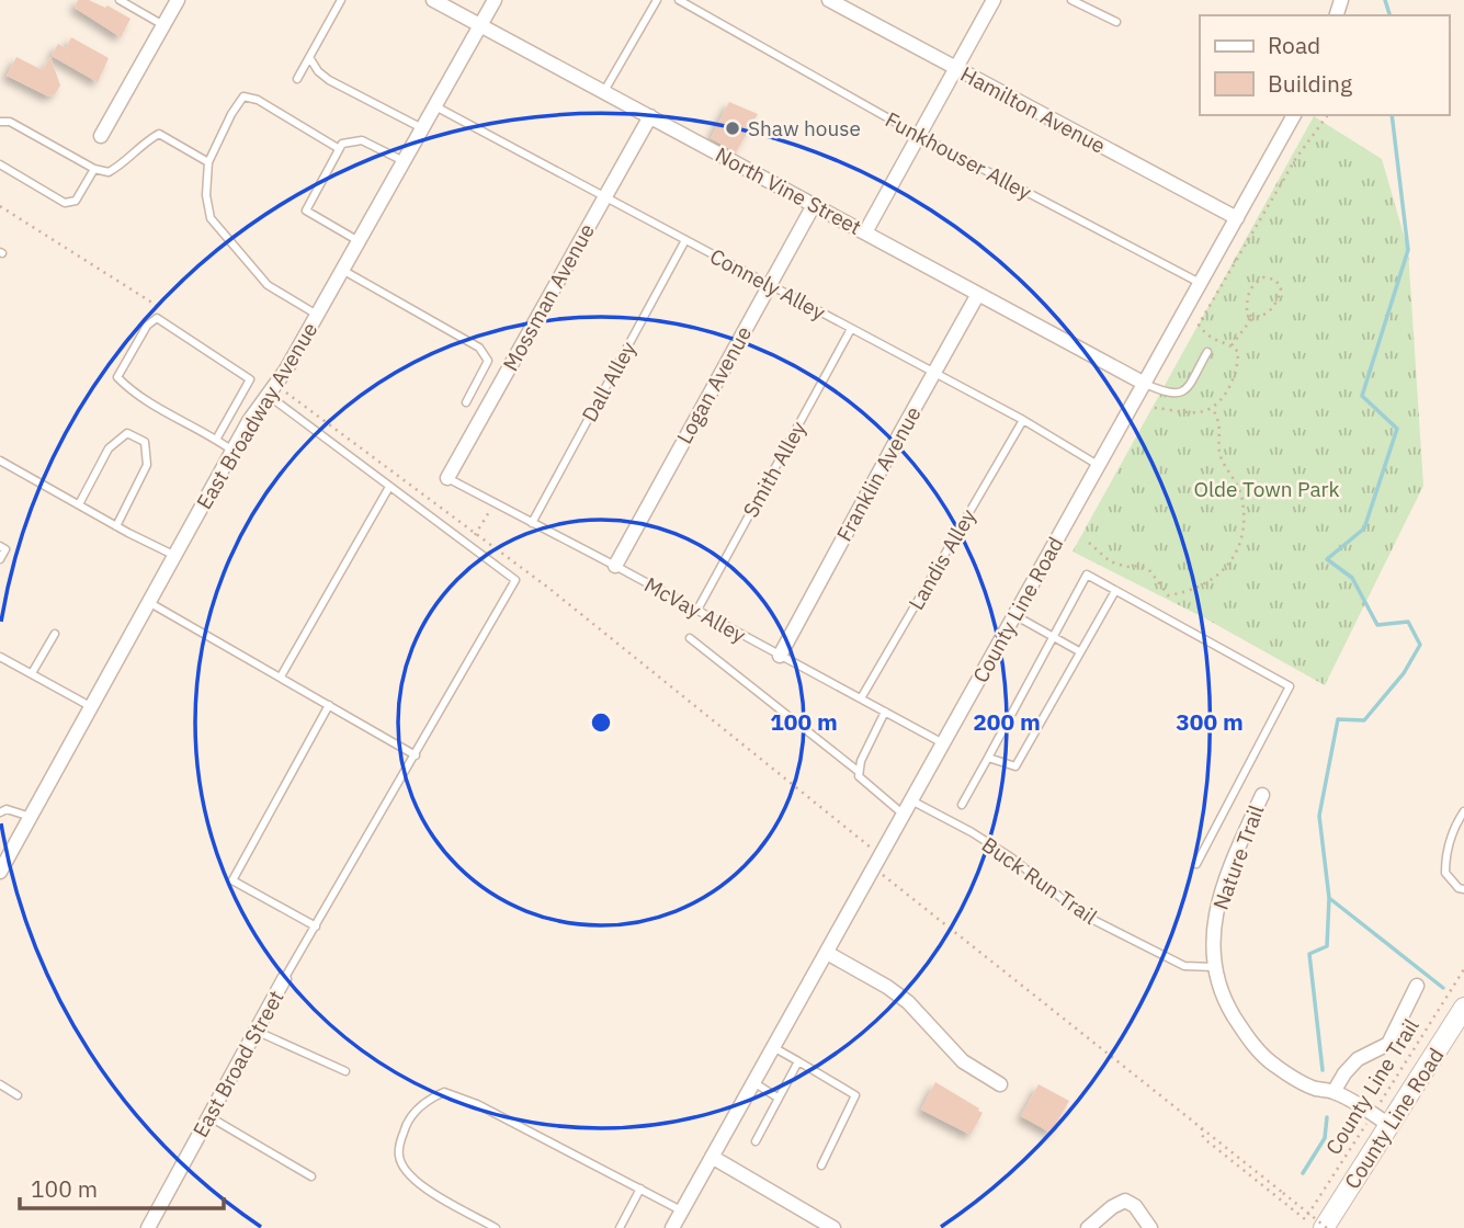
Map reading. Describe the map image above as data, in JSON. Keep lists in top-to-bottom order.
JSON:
{
  "streets": {
    "main road": ["County Line Road"],
    "street": [
      "Hamilton Avenue",
      "North Vine Street",
      "Mossman Avenue",
      "Logan Avenue",
      "East Broadway Avenue",
      "Franklin Avenue",
      "Nature Trail",
      "East Broad Street"
    ],
    "lane": [
      "Funkhouser Alley",
      "Connely Alley",
      "Dall Alley",
      "Smith Alley",
      "Landis Alley",
      "McVay Alley",
      "Buck Run Trail"
    ],
    "path": ["County Line Trail"]
  },
  "crossings": [
    ["Hamilton Avenue", "County Line Road"],
    ["Funkhouser Alley", "County Line Road"],
    ["North Vine Street", "Mossman Avenue"],
    ["North Vine Street", "Logan Avenue"],
    ["North Vine Street", "East Broadway Avenue"],
    ["North Vine Street", "Franklin Avenue"],
    ["North Vine Street", "County Line Road"],
    ["Connely Alley", "Mossman Avenue"],
    ["Connely Alley", "Dall Alley"],
    ["Connely Alley", "Logan Avenue"],
    ["Connely Alley", "East Broadway Avenue"],
    ["Connely Alley", "Smith Alley"],
    ["Connely Alley", "Franklin Avenue"],
    ["Connely Alley", "Landis Alley"],
    ["Connely Alley", "County Line Road"],
    ["Mossman Avenue", "McVay Alley"],
    ["Dall Alley", "McVay Alley"],
    ["Logan Avenue", "McVay Alley"],
    ["Smith Alley", "McVay Alley"],
    ["Franklin Avenue", "McVay Alley"],
    ["Landis Alley", "McVay Alley"],
    ["McVay Alley", "County Line Road"],
    ["County Line Road", "Nature Trail"],
    ["County Line Road", "Buck Run Trail"],
    ["County Line Road", "County Line Trail"],
    ["Nature Trail", "Buck Run Trail"],
    ["Nature Trail", "County Line Trail"]
  ],
  "parks": ["Olde Town Park"],
  "places": ["Shaw house"],
  "legend": ["Road", "Building"],
  "scale_bar": "100 m",
  "rings": ["100 m", "200 m", "300 m"]
}
